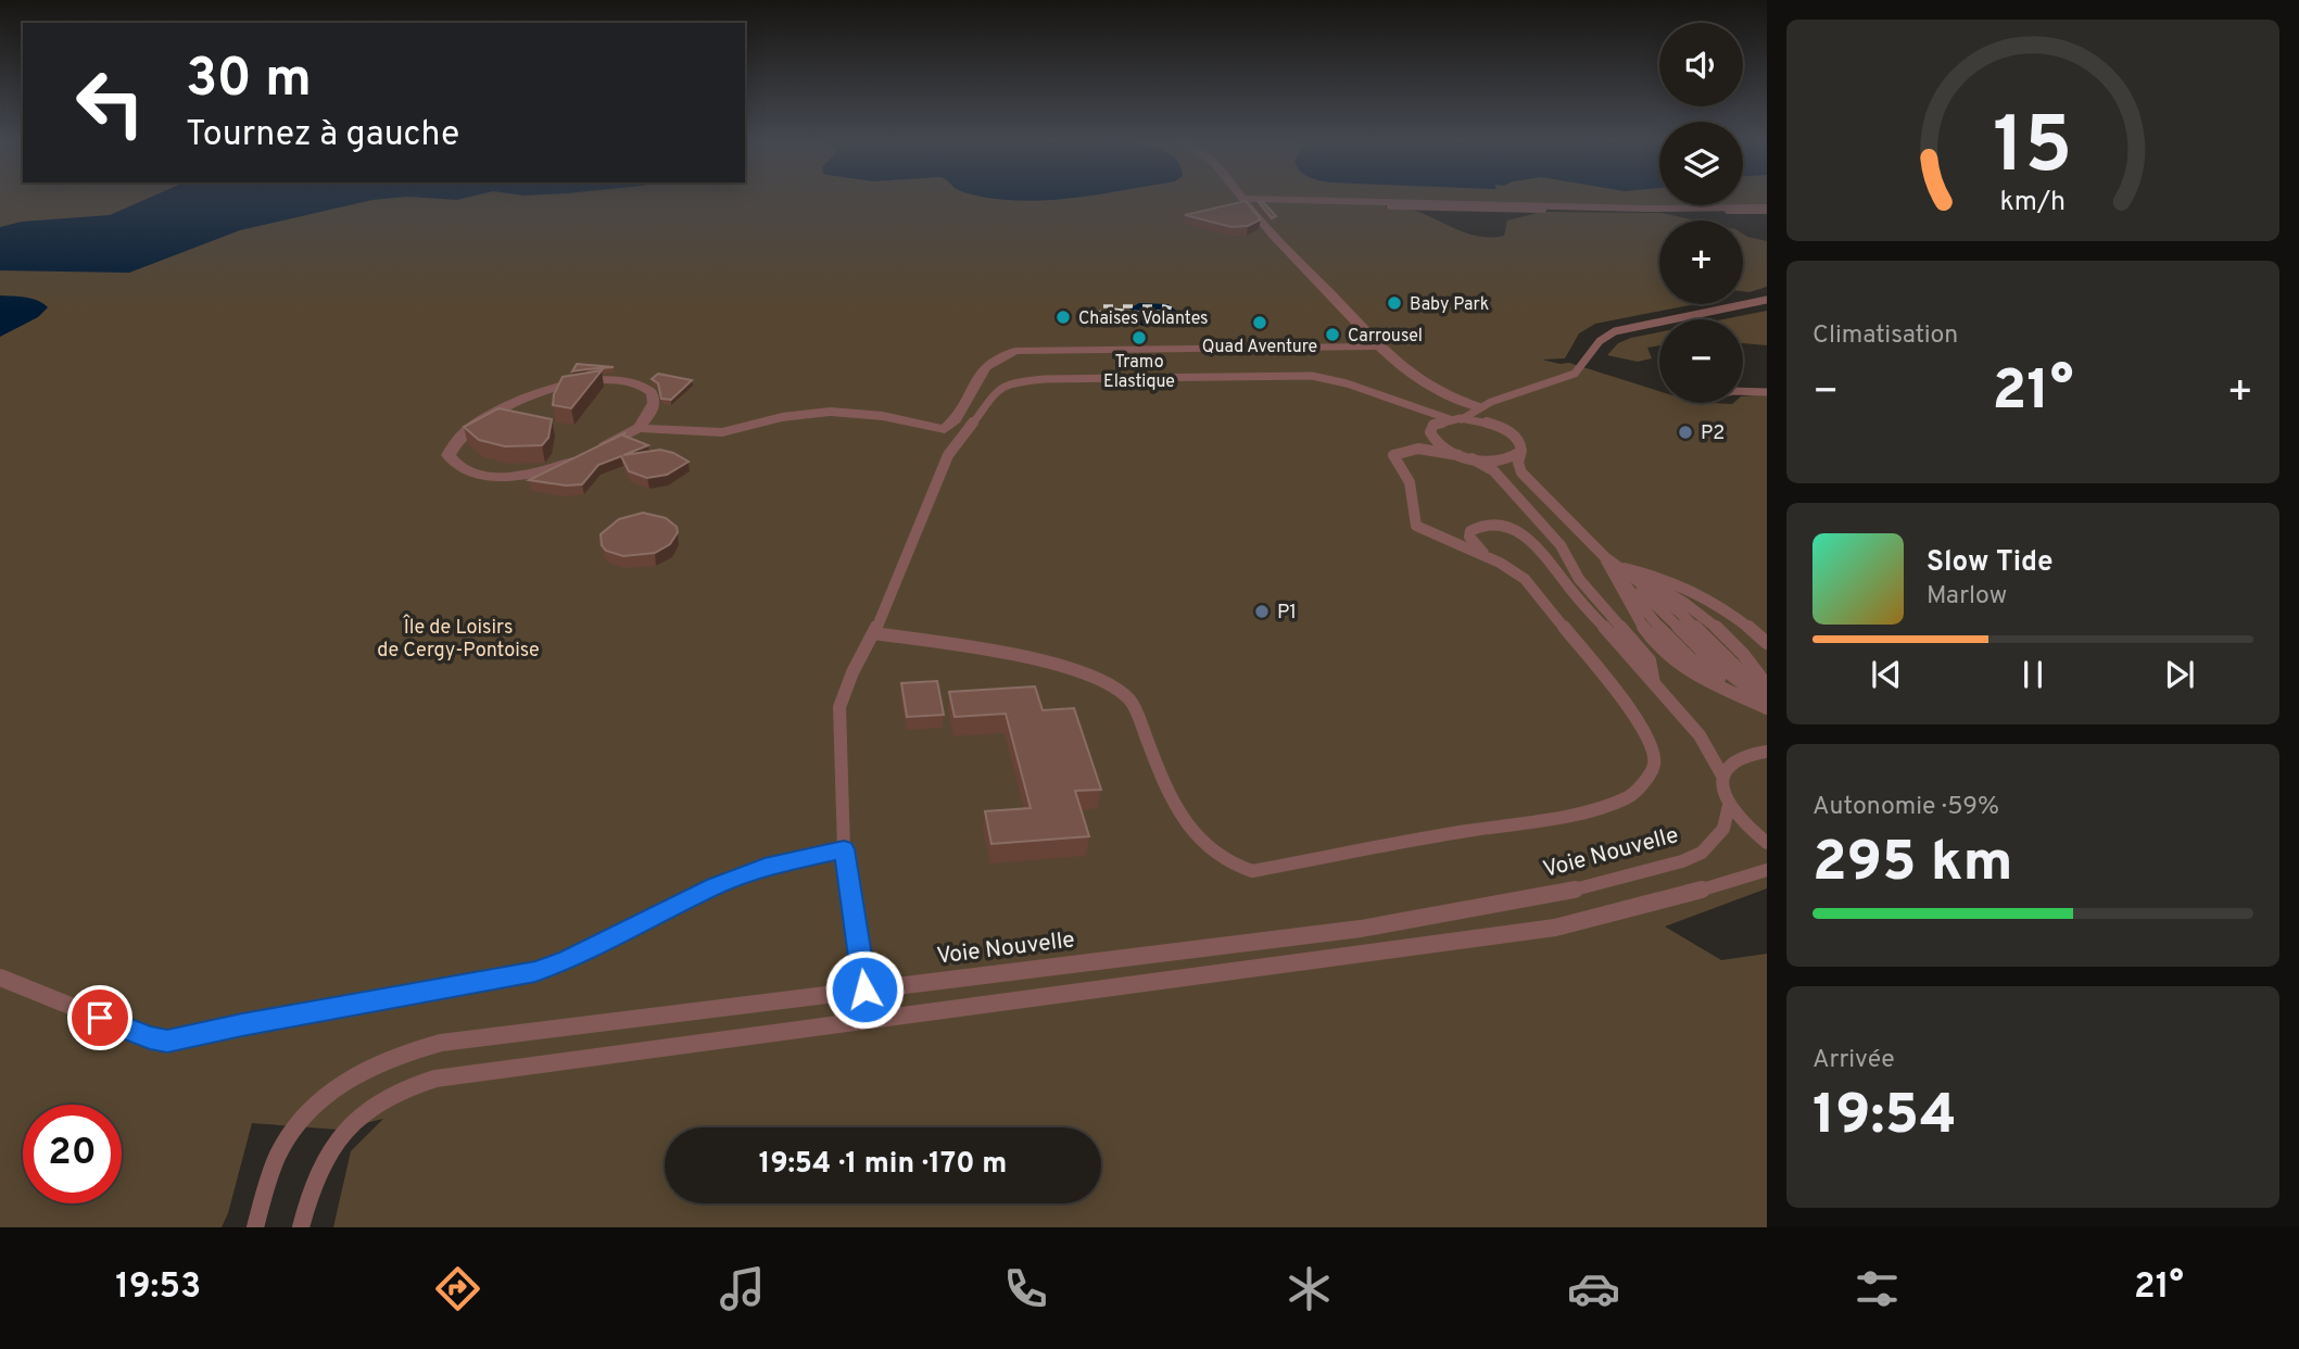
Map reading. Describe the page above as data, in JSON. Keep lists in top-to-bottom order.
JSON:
{
  "streets": {
    "lane": ["Voie Nouvelle"]
  },
  "parks": ["Île de Loisirs de Cergy-Pontoise"],
  "places": [
    "Baby Park",
    "Chaises Volantes",
    "Quad Aventure",
    "Carrousel",
    "Tramo Elastique",
    "P2",
    "P1"
  ],
  "page": {
    "map_buttons": ["+", "−"],
    "turn": ["30 m", "Tournez à gauche"],
    "tile": [
      "Climatisation",
      ["Autonomie · 59%", "295 km"],
      ["Arrivée", "19:54"]
    ],
    "heat": ["−", "21°", "+"],
    "song": ["Slow Tide", "Marlow"],
    "limit": "20",
    "trip": "19:54 · 1 min · 170 m",
    "tabs": ["19:53", "21°"],
    "gauge": ["15", "km/h"]
  }
}
